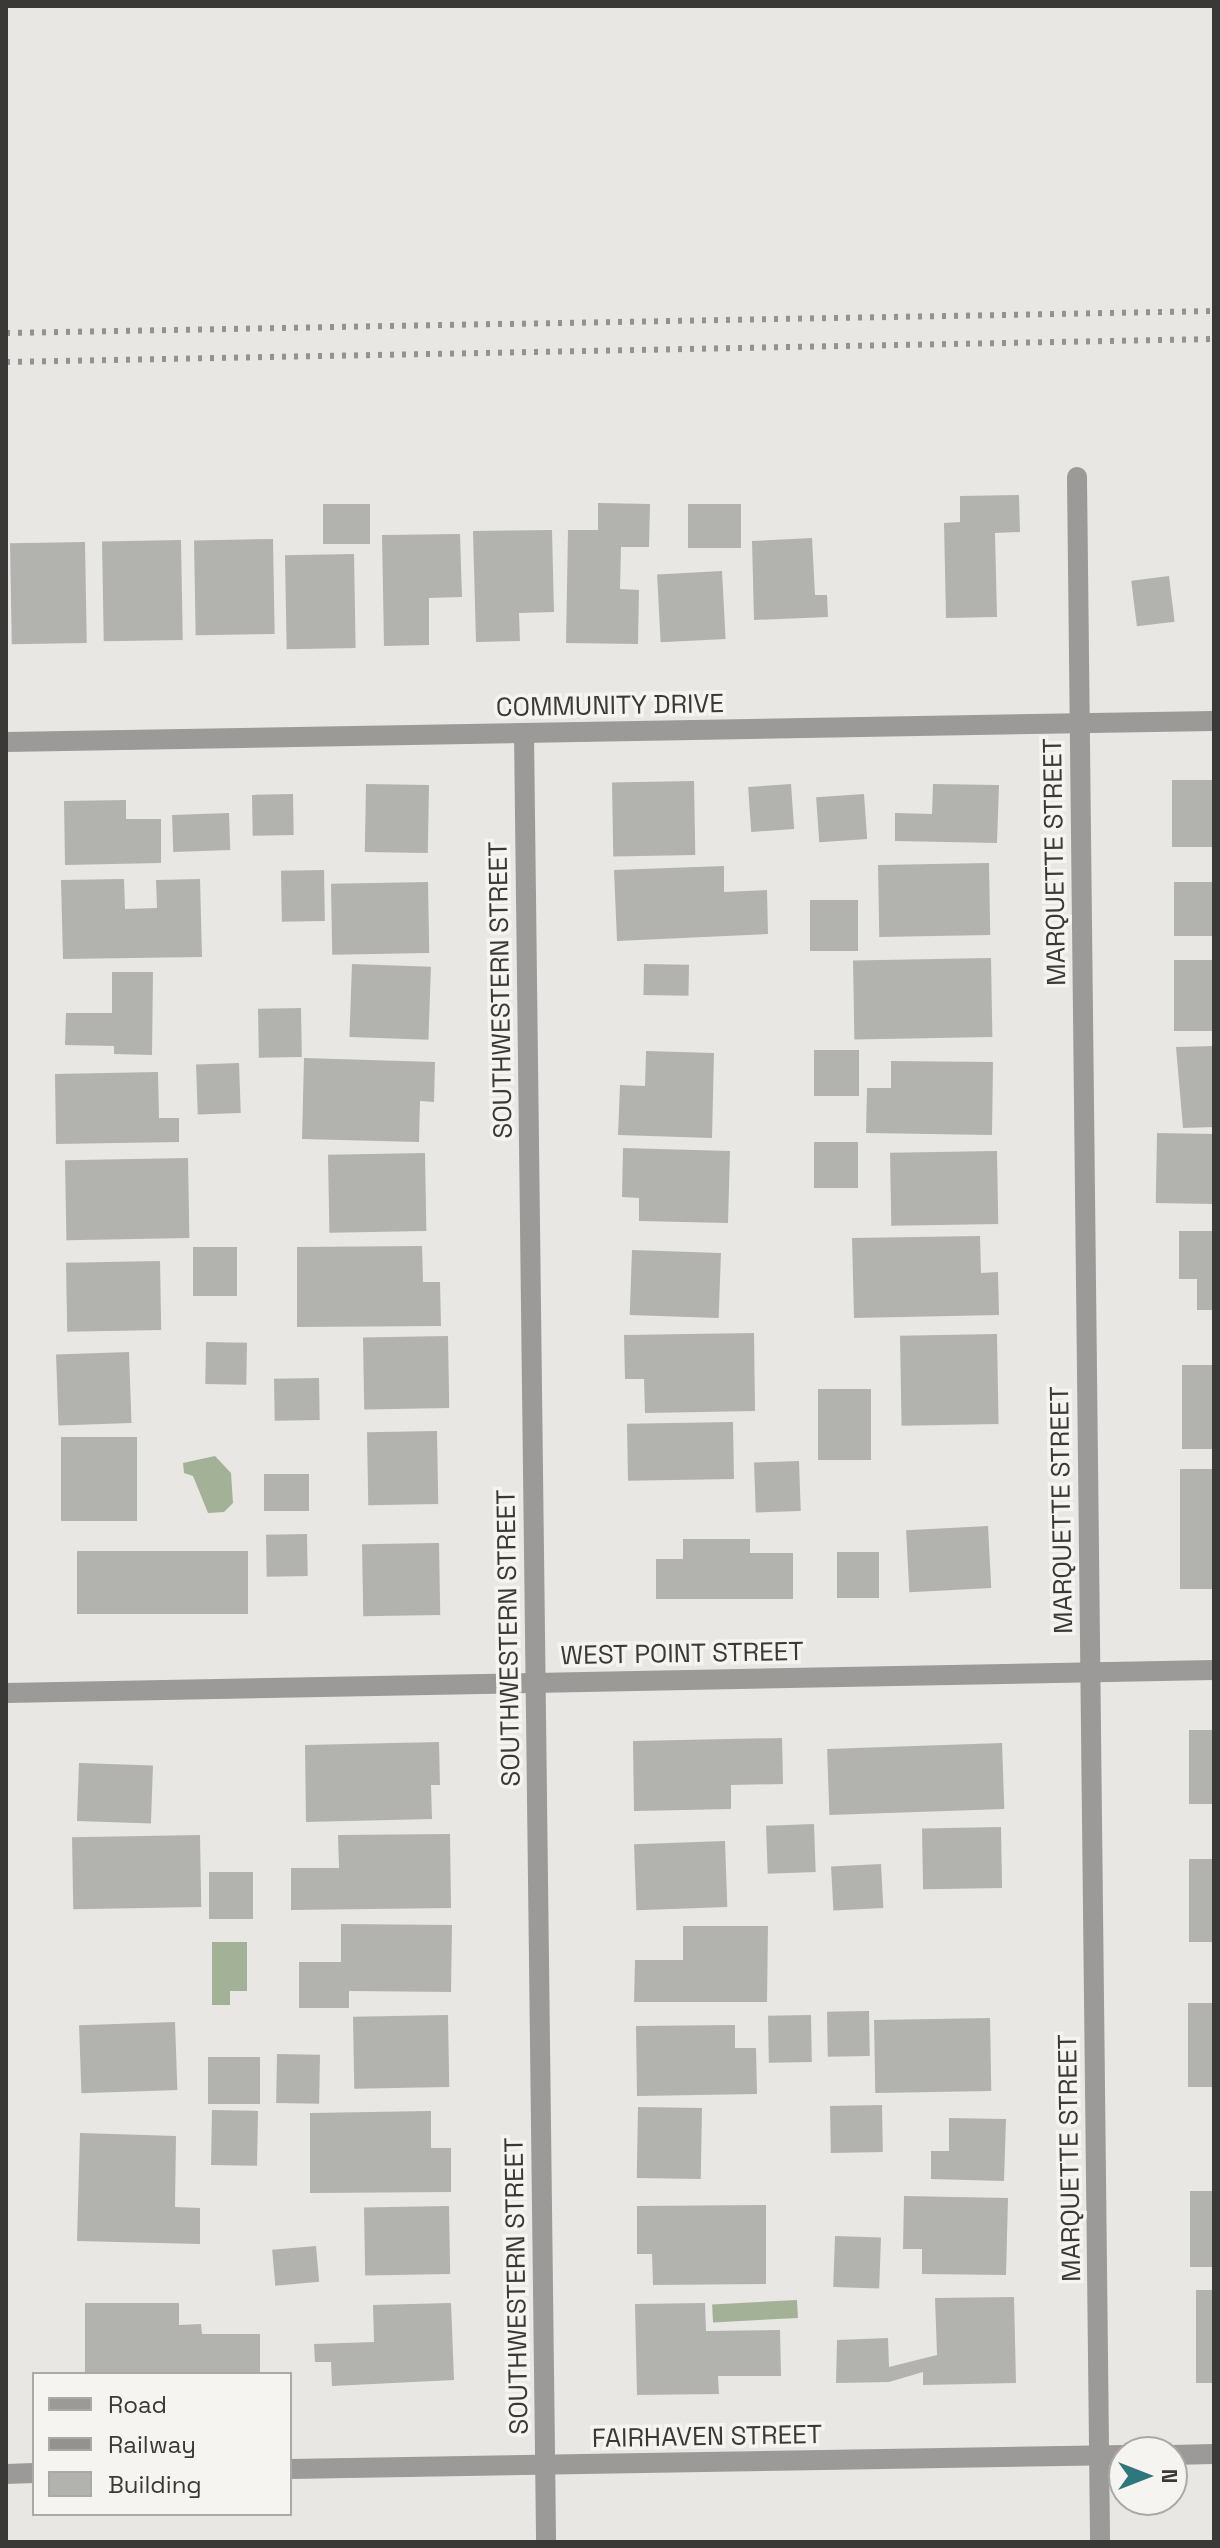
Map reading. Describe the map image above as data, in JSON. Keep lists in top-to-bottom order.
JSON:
{
  "streets": {
    "street": [
      "COMMUNITY DRIVE",
      "MARQUETTE STREET",
      "SOUTHWESTERN STREET",
      "WEST POINT STREET",
      "FAIRHAVEN STREET"
    ]
  },
  "crossings": [
    ["COMMUNITY DRIVE", "MARQUETTE STREET"],
    ["COMMUNITY DRIVE", "SOUTHWESTERN STREET"],
    ["MARQUETTE STREET", "WEST POINT STREET"],
    ["MARQUETTE STREET", "FAIRHAVEN STREET"],
    ["SOUTHWESTERN STREET", "WEST POINT STREET"],
    ["SOUTHWESTERN STREET", "FAIRHAVEN STREET"]
  ],
  "legend": ["Road", "Railway", "Building"],
  "north": "right"
}
